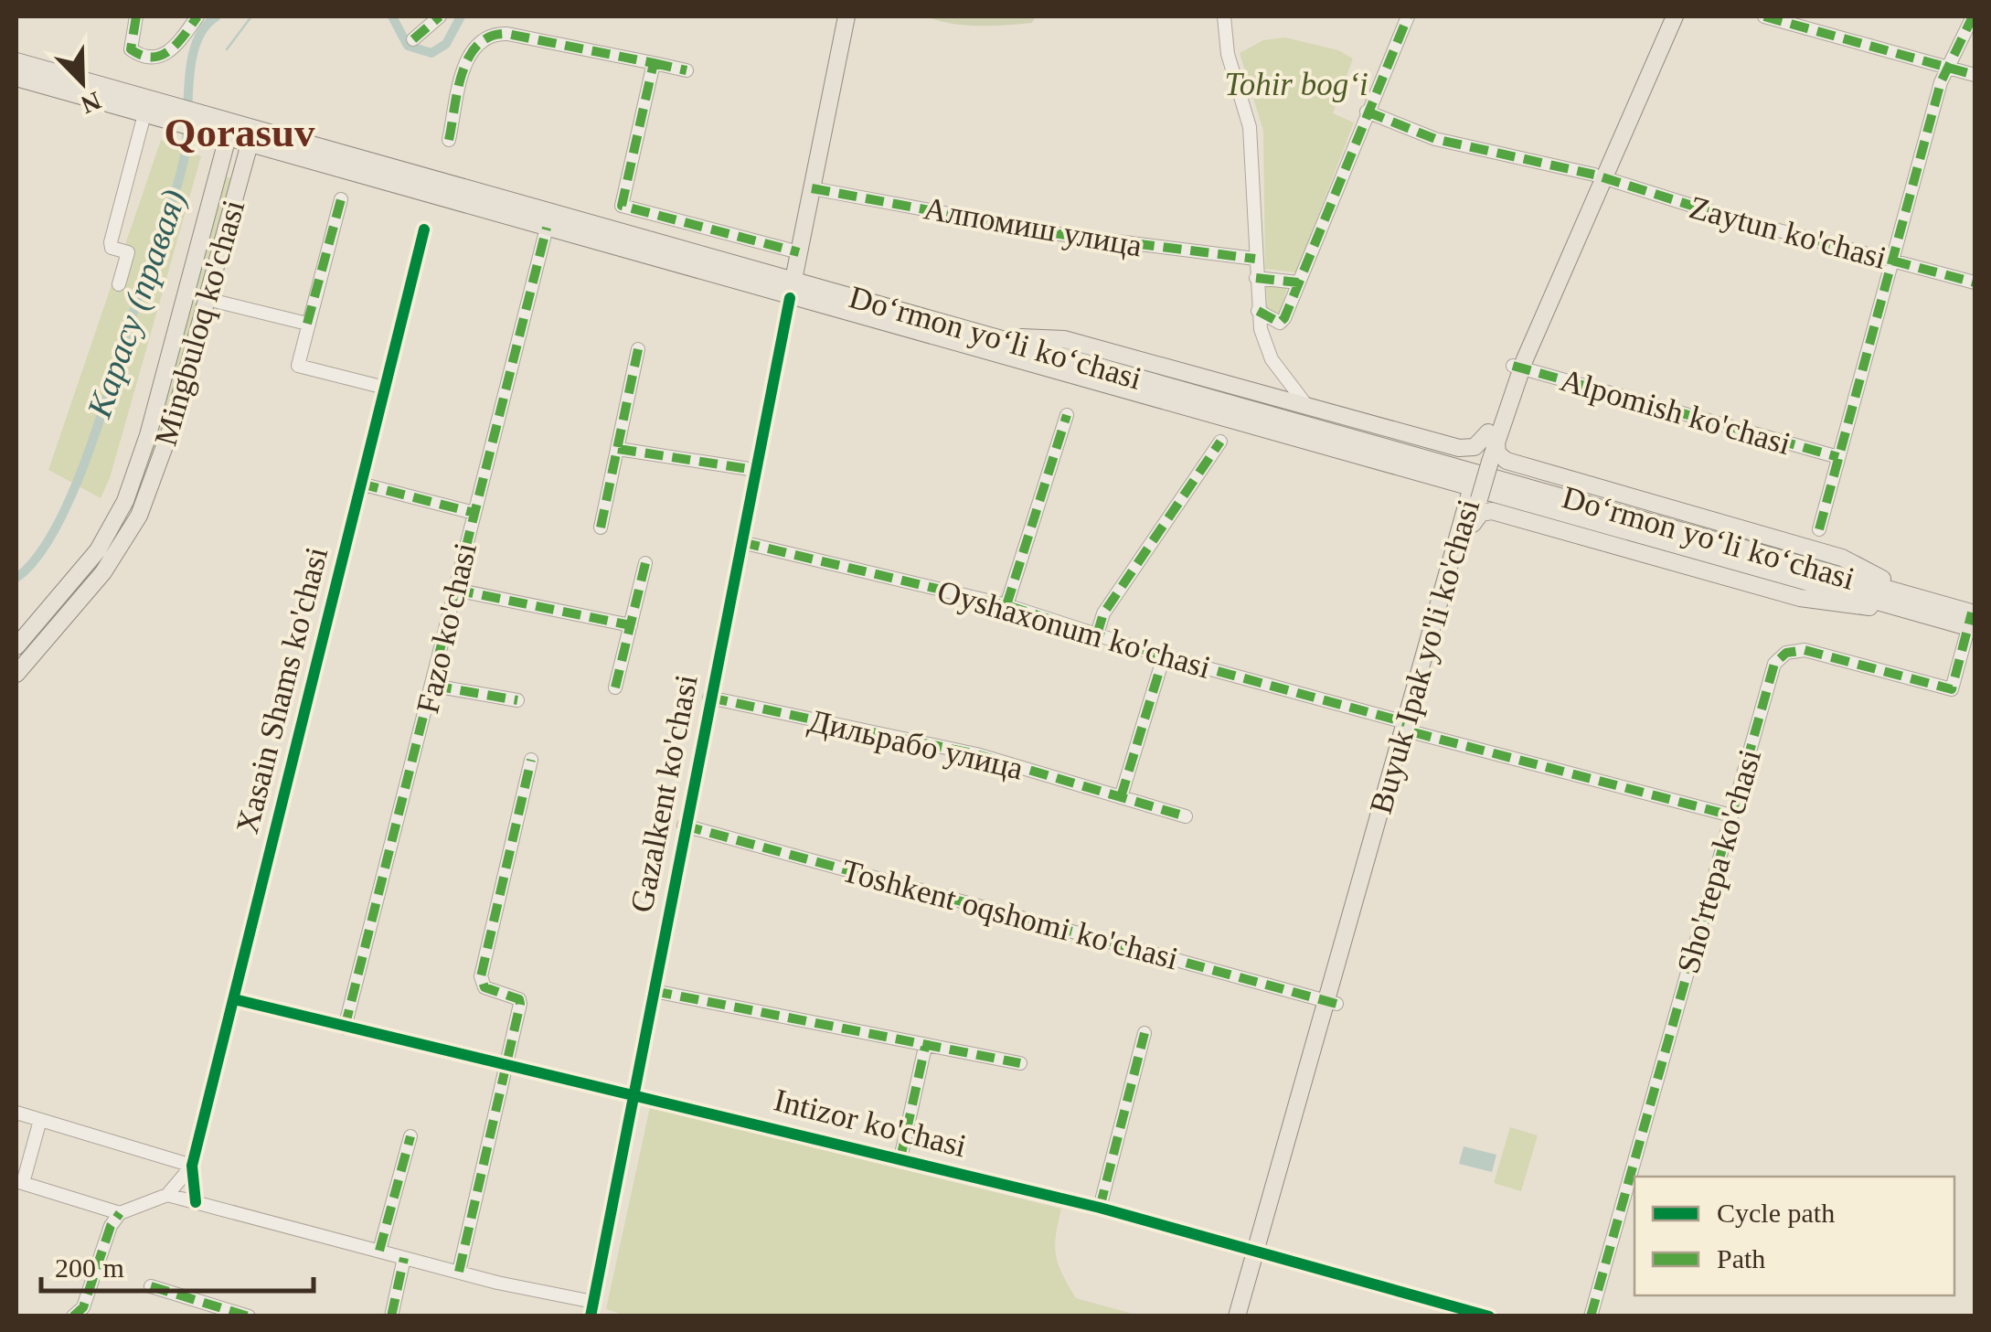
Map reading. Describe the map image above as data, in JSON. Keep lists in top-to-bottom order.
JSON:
{
  "streets": {
    "main road": [
      "Mingbuloq ko'chasi",
      "Do‘rmon yo‘li ko‘chasi",
      "Buyuk Ipak yo'li ko'chasi",
      "Gazalkent ko'chasi"
    ],
    "street": [
      "Алпомиш улица",
      "Zaytun ko'chasi",
      "Alpomish ko'chasi",
      "Fazo ko'chasi",
      "Oyshaxonum ko'chasi",
      "Xasain Shams ko'chasi",
      "Дильрабо улица",
      "Sho'rtepa ko'chasi",
      "Toshkent oqshomi ko'chasi",
      "Intizor ko'chasi"
    ]
  },
  "crossings": [
    ["Алпомиш улица", "Gazalkent ko'chasi"],
    ["Zaytun ko'chasi", "Buyuk Ipak yo'li ko'chasi"],
    ["Mingbuloq ko'chasi", "Do‘rmon yo‘li ko‘chasi"],
    ["Do‘rmon yo‘li ko‘chasi", "Fazo ko'chasi"],
    ["Do‘rmon yo‘li ko‘chasi", "Gazalkent ko'chasi"],
    ["Do‘rmon yo‘li ko‘chasi", "Sho'rtepa ko'chasi"],
    ["Alpomish ko'chasi", "Buyuk Ipak yo'li ko'chasi"],
    ["Fazo ko'chasi", "Intizor ko'chasi"],
    ["Oyshaxonum ko'chasi", "Buyuk Ipak yo'li ko'chasi"],
    ["Oyshaxonum ko'chasi", "Gazalkent ko'chasi"],
    ["Oyshaxonum ko'chasi", "Sho'rtepa ko'chasi"],
    ["Buyuk Ipak yo'li ko'chasi", "Toshkent oqshomi ko'chasi"],
    ["Buyuk Ipak yo'li ko'chasi", "Intizor ko'chasi"],
    ["Xasain Shams ko'chasi", "Intizor ko'chasi"],
    ["Дильрабо улица", "Gazalkent ko'chasi"],
    ["Gazalkent ko'chasi", "Toshkent oqshomi ko'chasi"],
    ["Gazalkent ko'chasi", "Intizor ko'chasi"]
  ],
  "districts": ["Qorasuv"],
  "water": ["Карасу (правая)"],
  "parks": ["Tohir bog‘i"],
  "legend": ["Cycle path", "Path"],
  "scale_bar": "200 m",
  "north": "bottom right"
}
